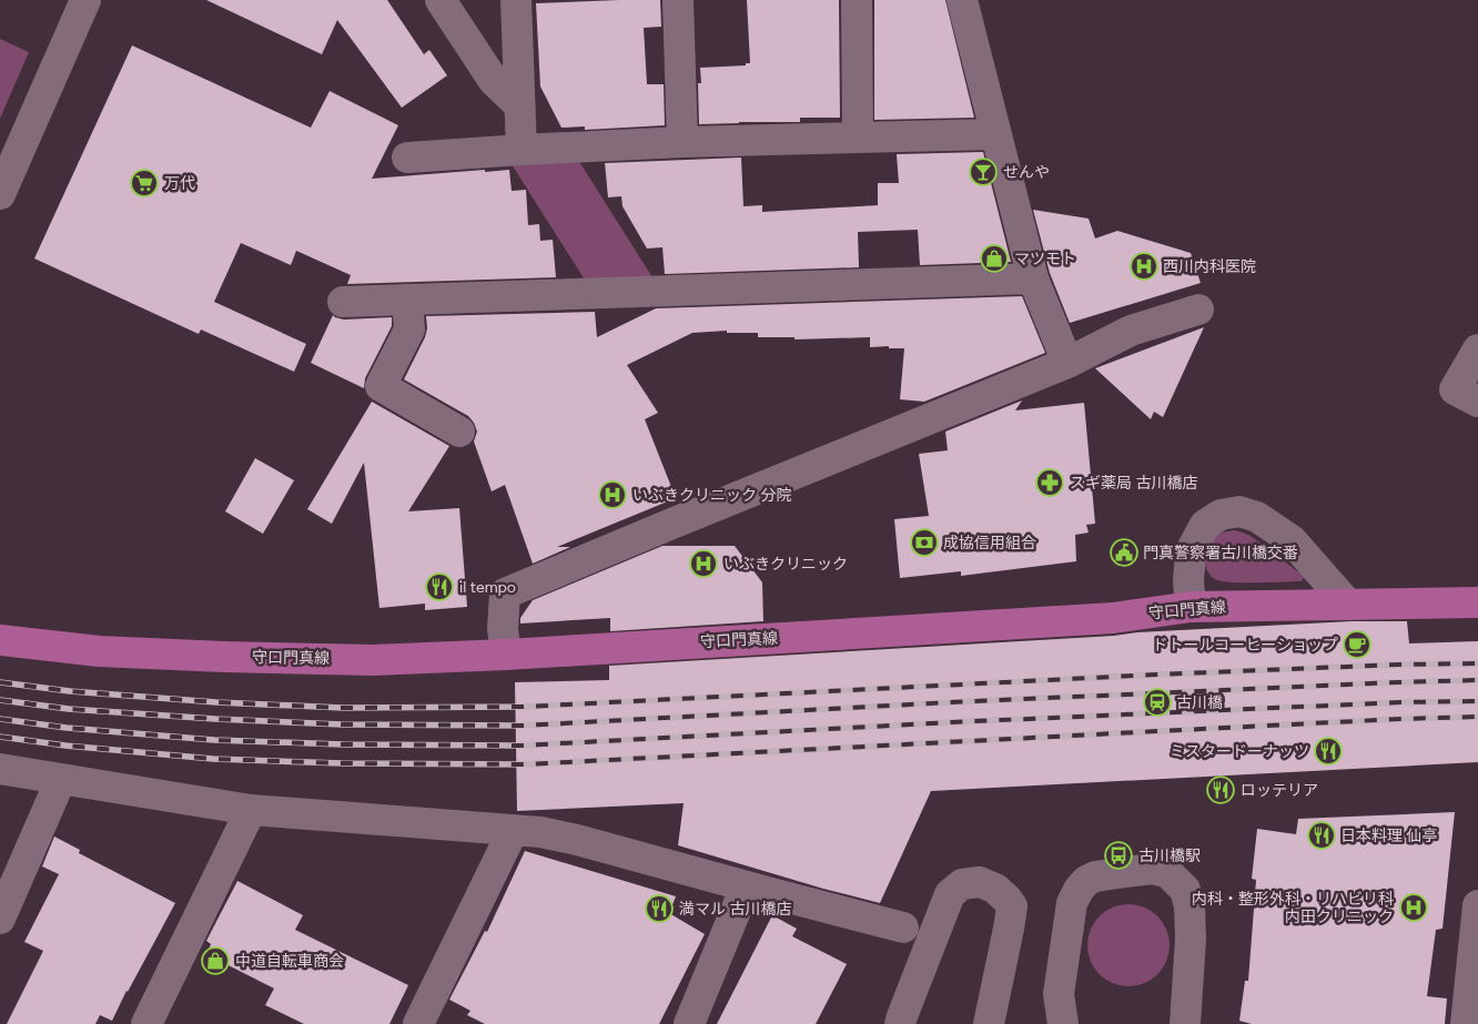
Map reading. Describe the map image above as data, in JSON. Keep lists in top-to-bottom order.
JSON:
{
  "streets": {
    "main road": ["守口門真線"]
  },
  "places": {
    "bar": ["せんや"],
    "supermarket": ["万代"],
    "shop": ["マツモト", "中道自転車商会"],
    "hospital": [
      "西川内科医院",
      "いぶきクリニック 分院",
      "いぶきクリニック",
      "内科・整形外科・リハビリ科 内田クリニック"
    ],
    "pharmacy": ["スギ薬局 古川橋店"],
    "bank": ["成協信用組合"],
    "public building": ["門真警察署古川橋交番"],
    "restaurant": [
      "il tempo",
      "ミスタードーナッツ",
      "ロッテリア",
      "日本料理 仙亭",
      "満マル 古川橋店"
    ],
    "cafe": ["ドトールコーヒーショップ"],
    "station": ["古川橋"],
    "bus stop": ["古川橋駅"]
  }
}
